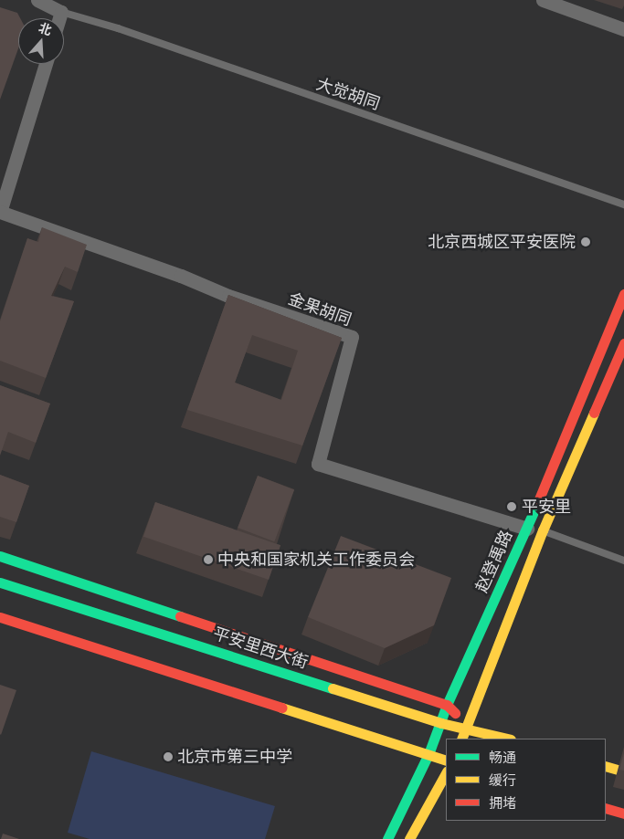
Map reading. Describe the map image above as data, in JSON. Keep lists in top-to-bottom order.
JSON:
{
  "streets": {
    "main road": ["赵登禹路", "平安里西大街"],
    "street": ["金果胡同"],
    "lane": ["大觉胡同"]
  },
  "crossings": [
    ["金果胡同", "赵登禹路"],
    ["赵登禹路", "平安里西大街"]
  ],
  "places": [
    "北京西城区平安医院",
    "平安里",
    "中央和国家机关工作委员会",
    "北京市第三中学"
  ],
  "legend": ["畅通", "缓行", "拥堵"],
  "north": "top"
}
